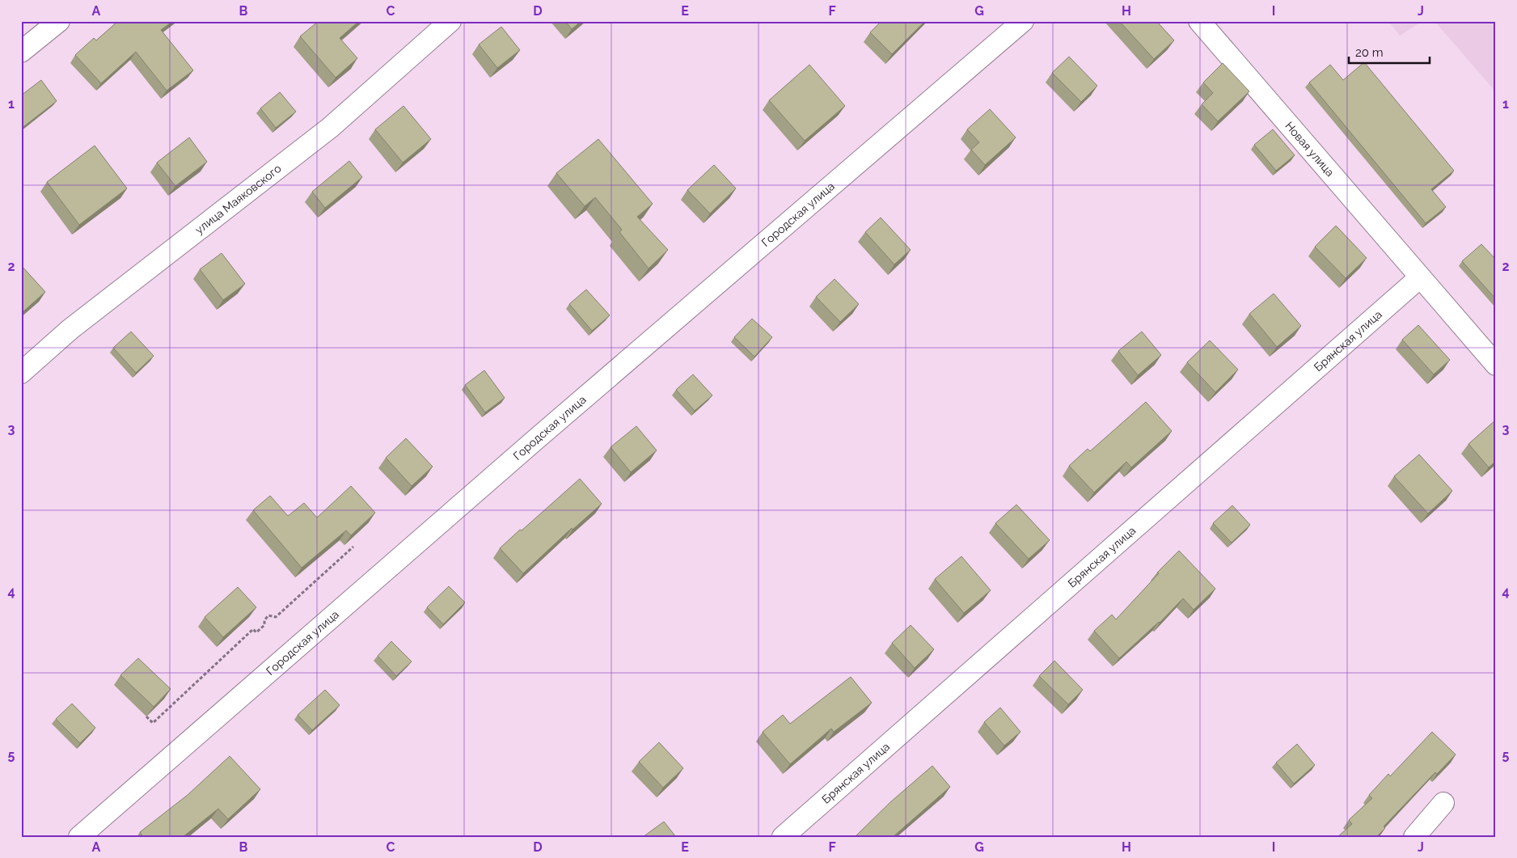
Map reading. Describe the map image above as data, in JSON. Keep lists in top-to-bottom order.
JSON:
{
  "streets": {
    "street": [
      "Новая улица",
      "улица Маяковского",
      "Городская улица",
      "Брянская улица"
    ]
  },
  "crossings": [
    ["Новая улица", "Брянская улица"]
  ],
  "scale_bar": "20 m",
  "grid": {
    "columns": [
      "A",
      "B",
      "C",
      "D",
      "E",
      "F",
      "G",
      "H",
      "I",
      "J"
    ],
    "rows": [
      "1",
      "2",
      "3",
      "4",
      "5"
    ]
  }
}
